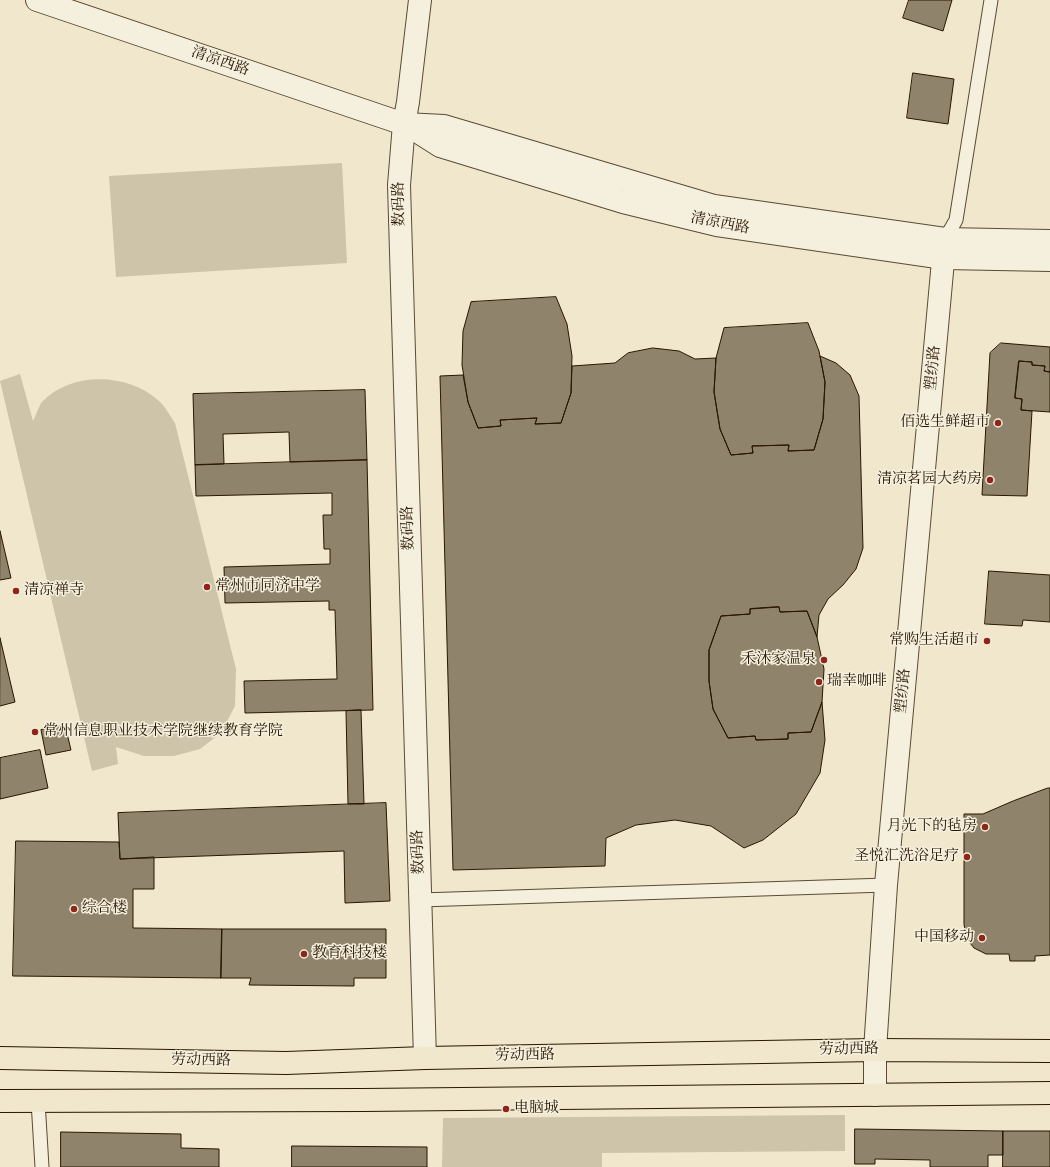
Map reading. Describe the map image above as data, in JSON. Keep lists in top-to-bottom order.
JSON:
{
  "streets": {
    "main road": ["劳动西路"],
    "street": ["清凉西路", "数码路", "塑纺路"]
  },
  "crossings": [
    ["清凉西路", "数码路"],
    ["清凉西路", "塑纺路"],
    ["数码路", "劳动西路"],
    ["塑纺路", "劳动西路"]
  ],
  "places": [
    "佰选生鲜超市",
    "清凉茗园大药房",
    "常州市同济中学",
    "清凉禅寺",
    "常购生活超市",
    "禾沐家温泉",
    "瑞幸咖啡",
    "常州信息职业技术学院继续教育学院",
    "月光下的毡房",
    "圣悦汇洗浴足疗",
    "综合楼",
    "中国移动",
    "教育科技楼",
    "电脑城"
  ]
}
